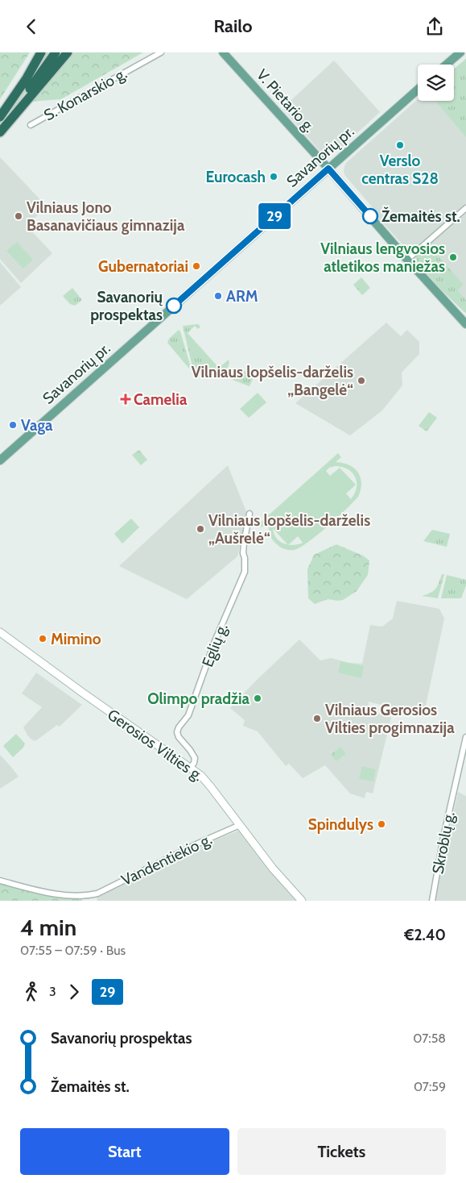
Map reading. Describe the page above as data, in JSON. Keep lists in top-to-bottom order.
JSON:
{
  "streets": {
    "main road": ["V. Pietario g.", "Savanorių pr.", "Gerosios Vilties g."],
    "street": [
      "S. Konarskio g.",
      "Eglių g.",
      "Skroblų g.",
      "Vandentiekio g."
    ]
  },
  "crossings": [
    ["V. Pietario g.", "Savanorių pr."],
    ["Eglių g.", "Gerosios Vilties g."],
    ["Gerosios Vilties g.", "Vandentiekio g."]
  ],
  "places": {
    "other": [
      "Verslo centras S28",
      "Eurocash",
      "Vilniaus Jono Basanavičiaus gimnazija",
      "Žemaitės st.",
      "Vilniaus lengvosios atletikos maniežas",
      "Gubernatoriai",
      "ARM",
      "Savanorių prospektas",
      "Vilniaus lopšelis-darželis „Bangelė“",
      "Vaga",
      "Vilniaus lopšelis-darželis „Aušrelė“",
      "Mimino",
      "Olimpo pradžia",
      "Vilniaus Gerosios Vilties progimnazija",
      "Spindulys"
    ],
    "health": ["Camelia"]
  },
  "lines": ["bus line 29"],
  "page": {
    "header": "Railo",
    "on_map": "29",
    "heading": ["4 min", "07:55 – 07:59 · Bus", "€2.40"],
    "legs": ["3", "29"],
    "list": [
      {
        "name": "Savanorių prospektas",
        "value": "07:58"
      },
      {
        "name": "Žemaitės st.",
        "value": "07:59"
      }
    ],
    "buttons": ["Start", "Tickets"]
  }
}
